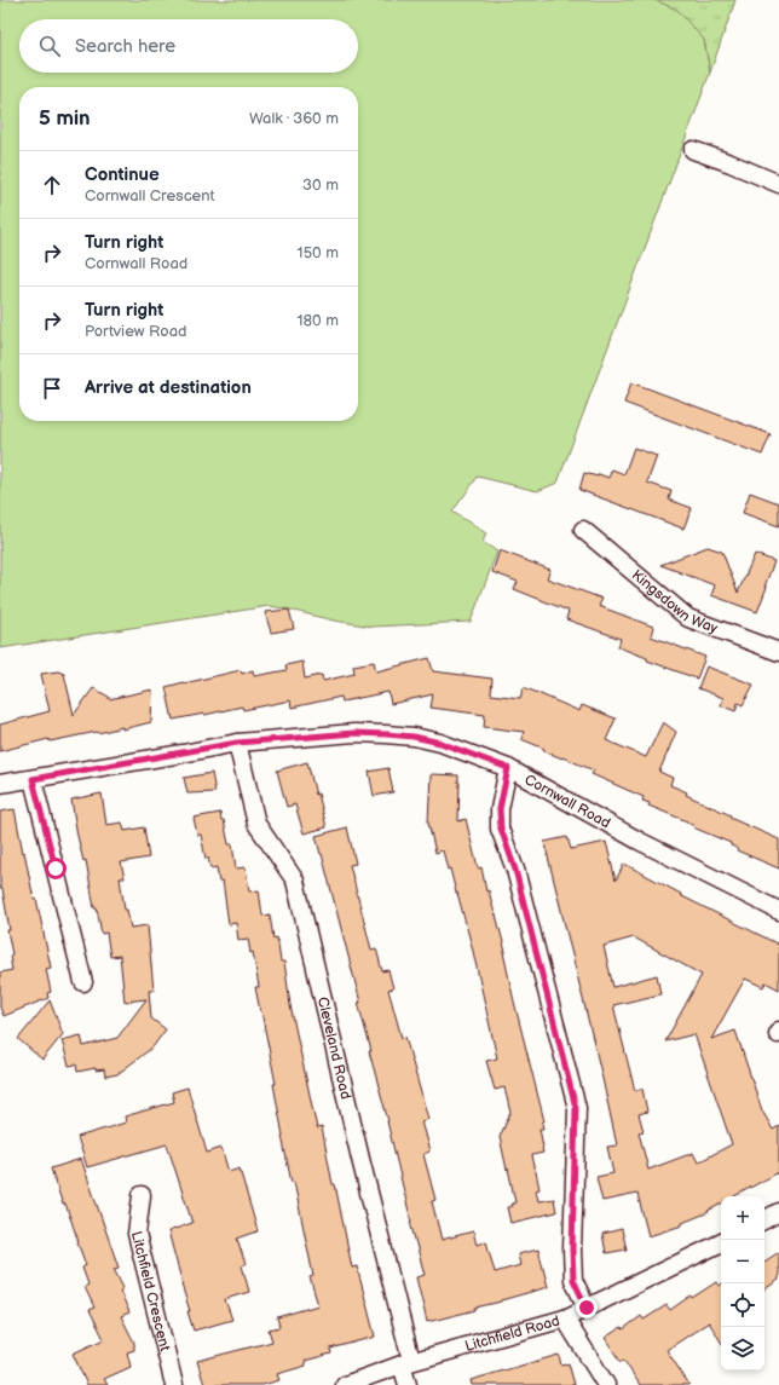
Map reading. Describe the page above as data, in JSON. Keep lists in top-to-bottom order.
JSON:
{
  "streets": {
    "street": [
      "Kingsdown Way",
      "Cornwall Road",
      "Cleveland Road",
      "Litchfield Crescent",
      "Litchfield Road"
    ]
  },
  "crossings": [
    ["Cornwall Road", "Cleveland Road"],
    ["Cleveland Road", "Litchfield Road"]
  ],
  "page": {
    "search": "Search here",
    "heading": ["5 min", "Walk · 360 m"],
    "list": [
      ["Continue", "Cornwall Crescent", "30 m"],
      ["Turn right", "Cornwall Road", "150 m"],
      ["Turn right", "Portview Road", "180 m"],
      "Arrive at destination"
    ],
    "map_buttons": ["+", "−"]
  }
}
